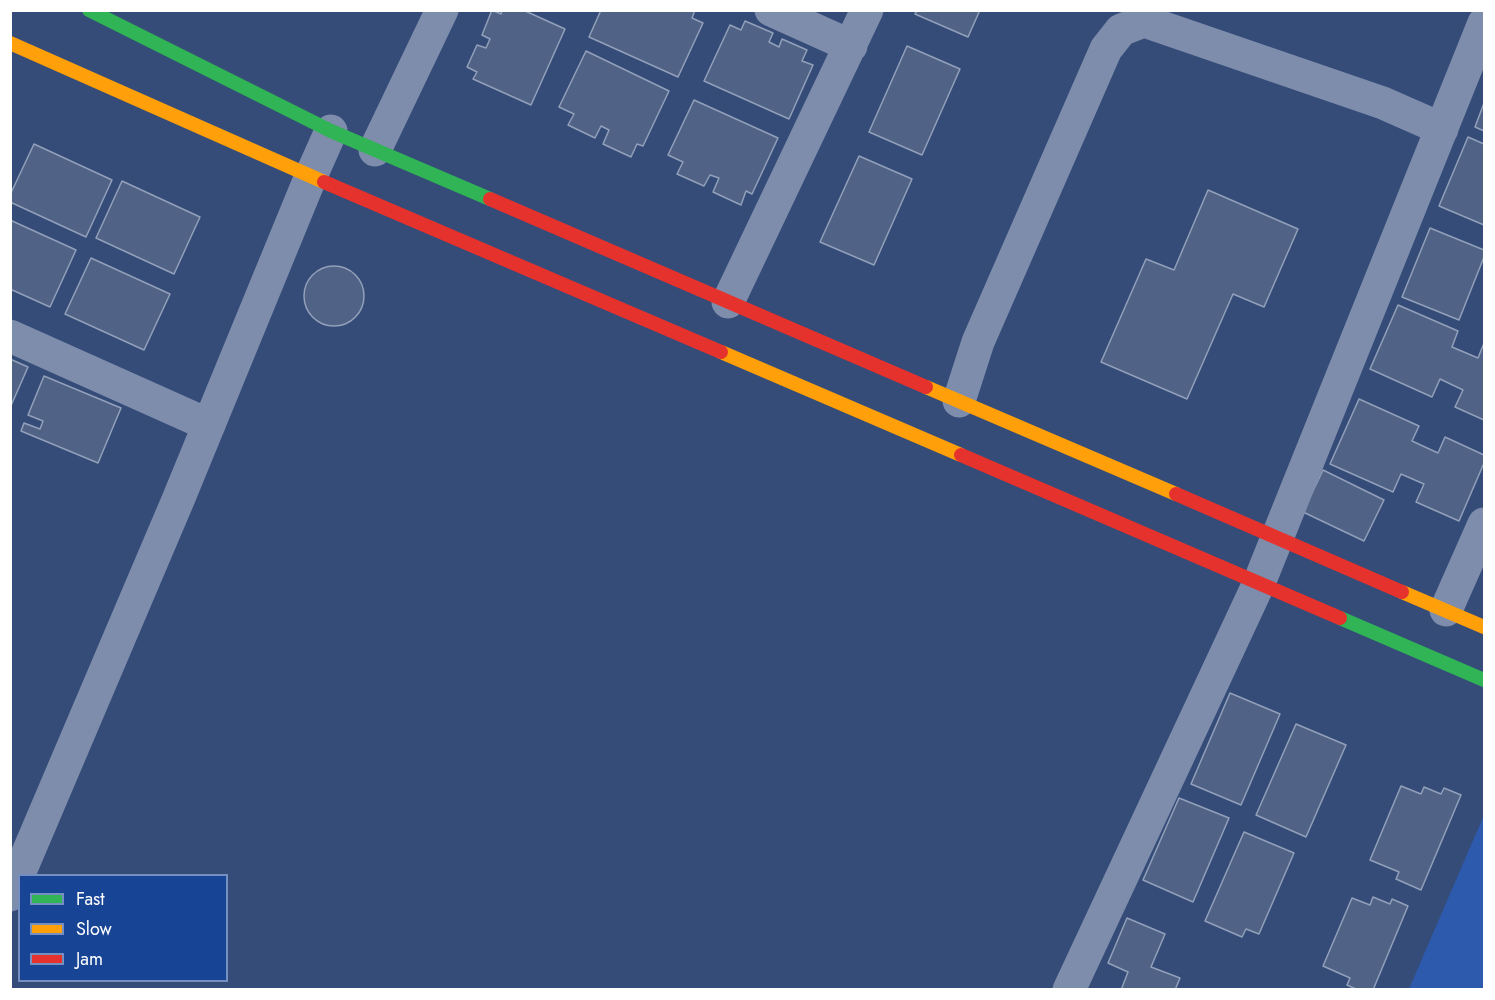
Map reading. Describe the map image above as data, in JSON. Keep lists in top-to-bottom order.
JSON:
{
  "legend": ["Fast", "Slow", "Jam"]
}
